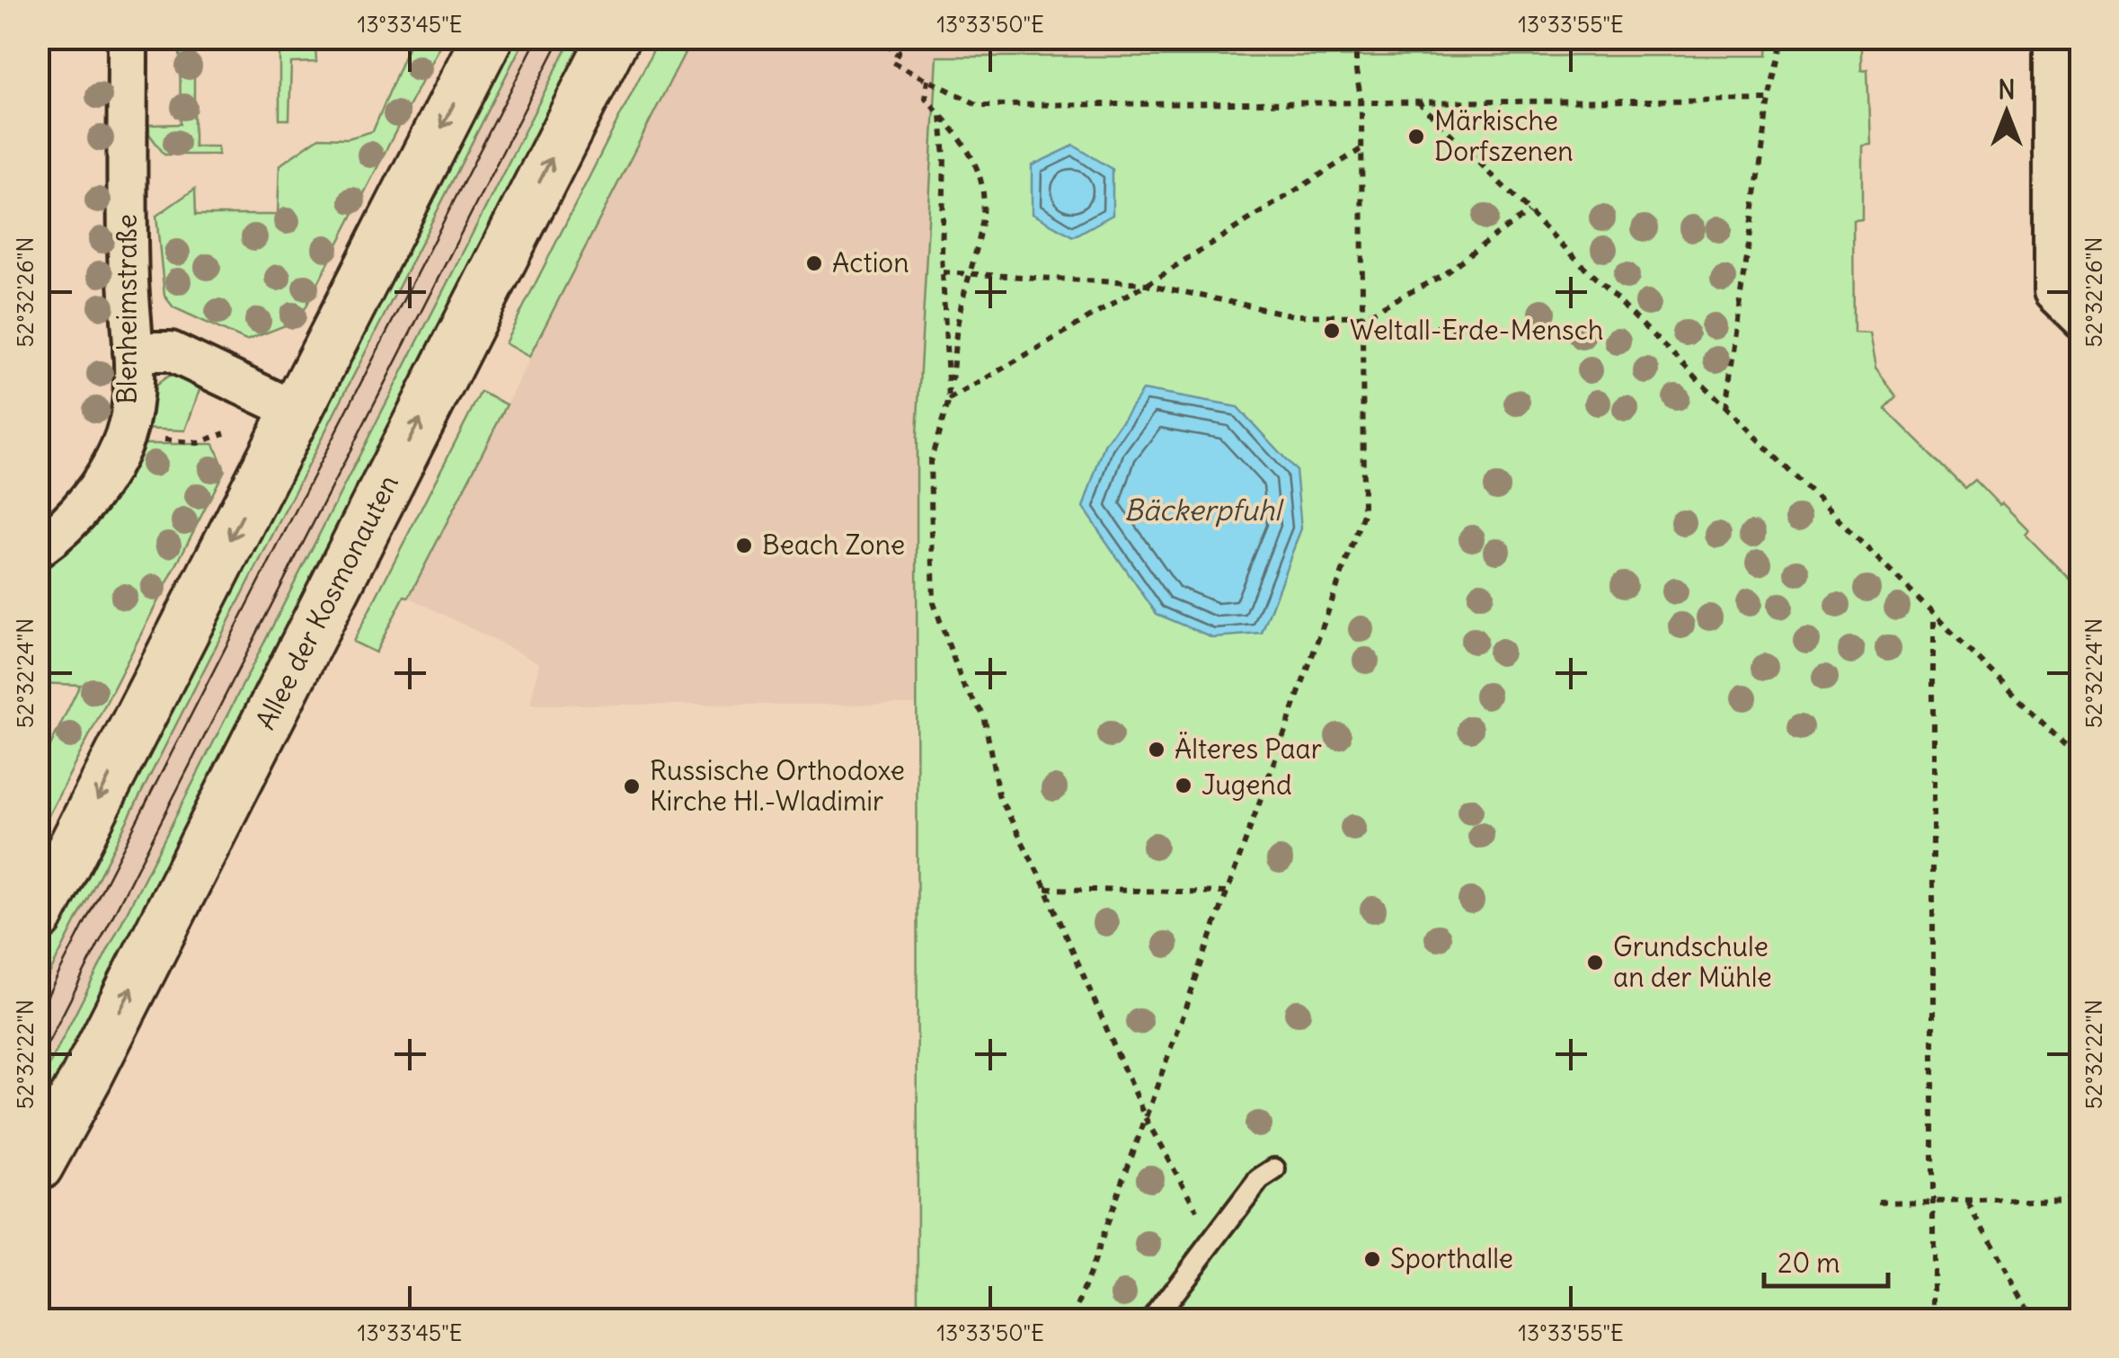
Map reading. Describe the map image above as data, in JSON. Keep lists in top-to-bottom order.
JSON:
{
  "streets": {
    "main road": ["Allee der Kosmonauten"],
    "street": ["Blenheimstraße"]
  },
  "water": ["Bäckerpfuhl"],
  "places": [
    "Märkische Dorfszenen",
    "Action",
    "Weltall-Erde-Mensch",
    "Beach Zone",
    "Älteres Paar",
    "Jugend",
    "Russische Orthodoxe Kirche Hl.-Wladimir",
    "Grundschule an der Mühle",
    "Sporthalle"
  ],
  "scale_bar": "20 m",
  "north": "top",
  "coordinates": [
    "13°33'45\"E",
    "13°33'50\"E",
    "13°33'55\"E",
    "52°32'26\"N",
    "52°32'24\"N",
    "52°32'22\"N"
  ]
}
